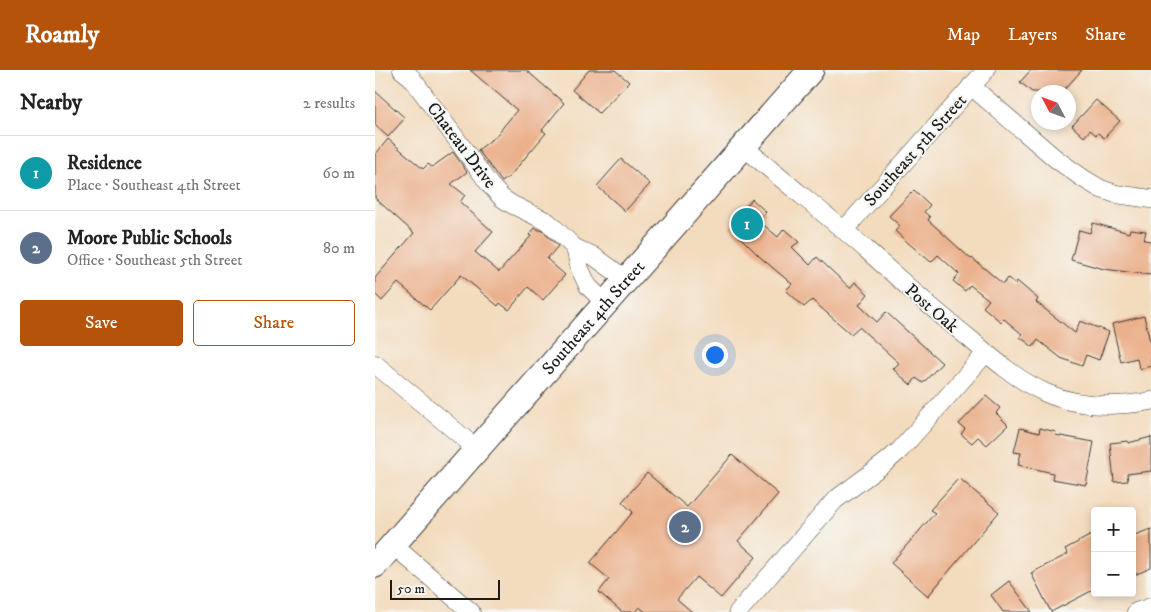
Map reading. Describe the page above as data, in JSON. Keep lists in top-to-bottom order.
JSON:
{
  "streets": {
    "main road": ["Southeast 4th Street"],
    "street": ["Chateau Drive", "Southeast 5th Street", "Post Oak"]
  },
  "crossings": [
    ["Chateau Drive", "Southeast 4th Street"],
    ["Southeast 5th Street", "Post Oak"],
    ["Post Oak", "Southeast 4th Street"]
  ],
  "scale_bar": "50 m",
  "north": "top left",
  "page": {
    "header": "Roamly",
    "nav": ["Map", "Layers", "Share"],
    "heading": ["Nearby", "2 results"],
    "list": [
      {
        "mark": "1",
        "name": "Residence",
        "note": "Place · Southeast 4th Street",
        "value": "60 m"
      },
      {
        "mark": "2",
        "name": "Moore Public Schools",
        "note": "Office · Southeast 5th Street",
        "value": "80 m"
      }
    ],
    "pins": ["1", "2"],
    "buttons": ["Save", "Share"],
    "map_buttons": ["+", "−"],
    "scale": "50 m"
  }
}
